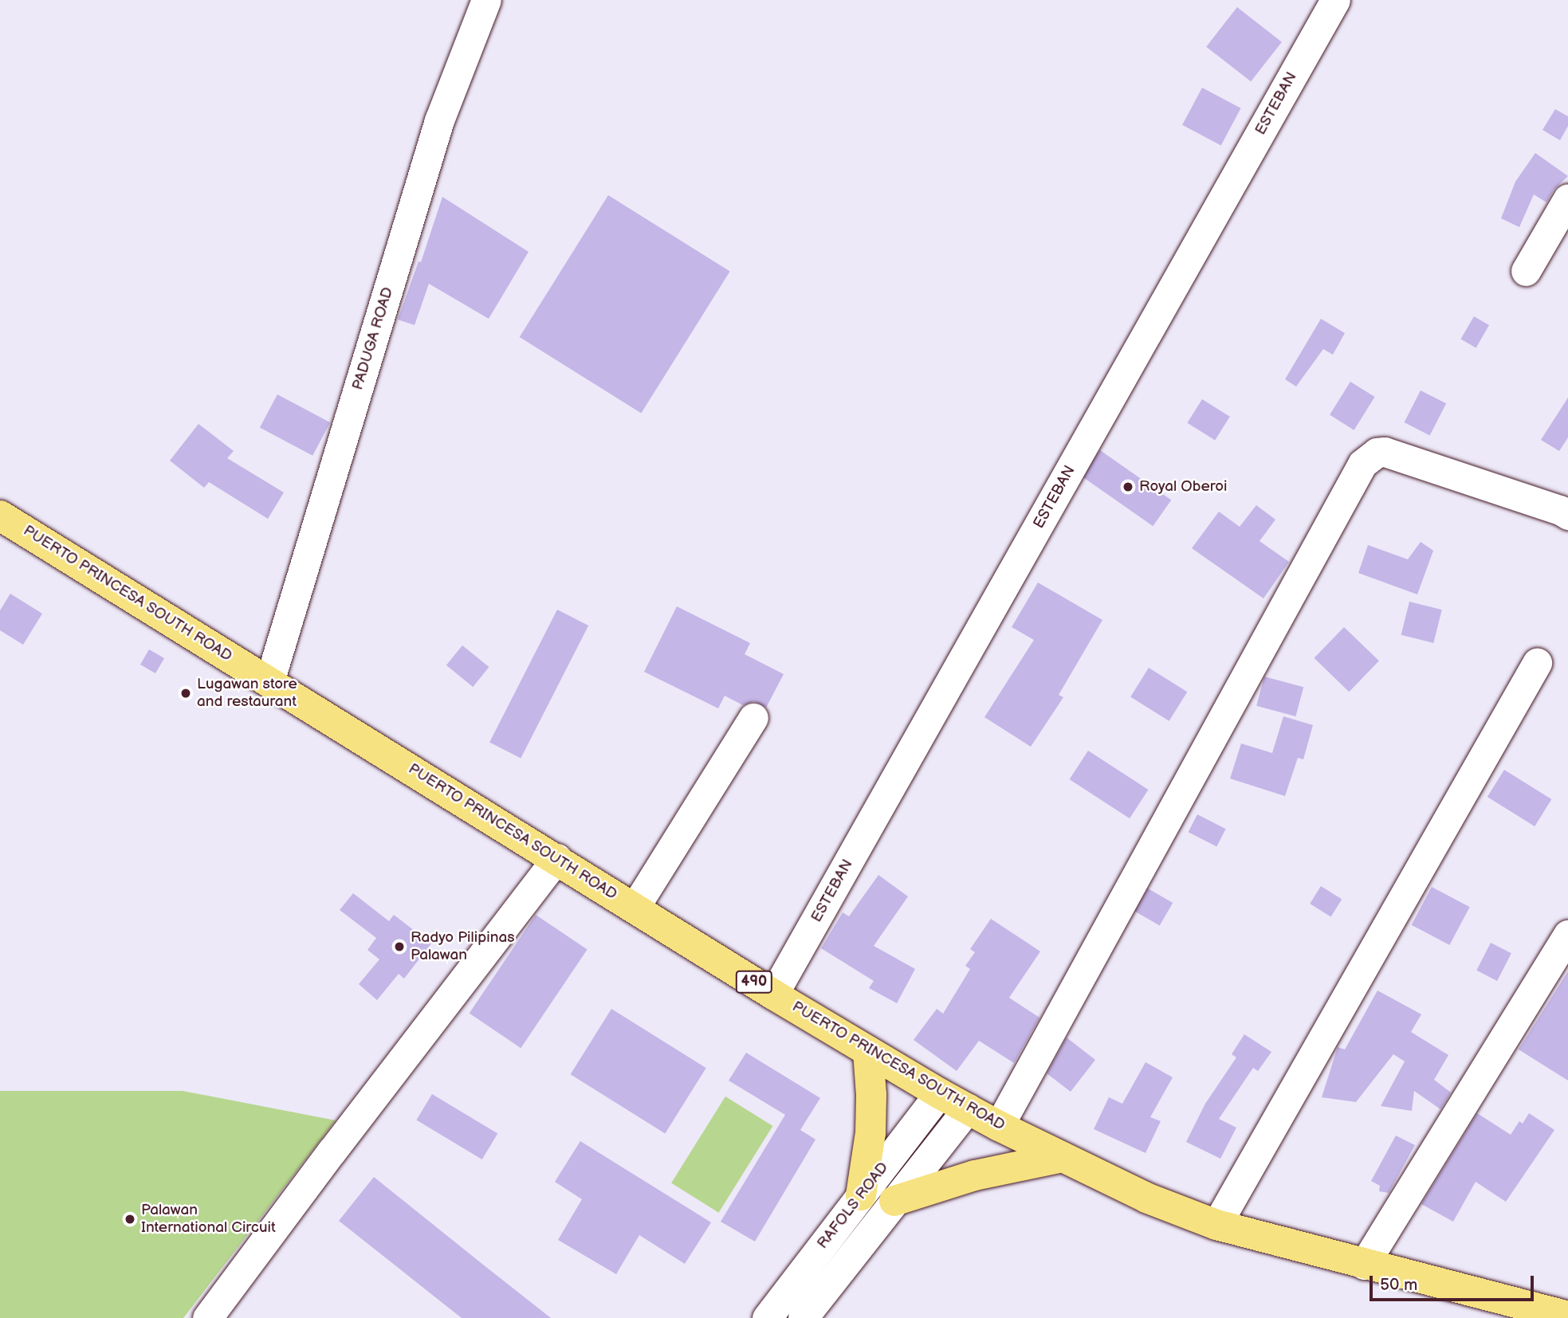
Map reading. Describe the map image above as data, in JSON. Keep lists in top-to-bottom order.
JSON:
{
  "streets": {
    "main road": ["PUERTO PRINCESA SOUTH ROAD", "490"],
    "street": ["ESTEBAN", "PADUGA ROAD", "RAFOLS ROAD"]
  },
  "crossings": [
    ["ESTEBAN", "PUERTO PRINCESA SOUTH ROAD"],
    ["PADUGA ROAD", "PUERTO PRINCESA SOUTH ROAD"],
    ["PUERTO PRINCESA SOUTH ROAD", "RAFOLS ROAD"]
  ],
  "places": [
    "Royal Oberoi",
    "Lugawan store and restaurant",
    "Radyo Pilipinas Palawan",
    "Palawan International Circuit"
  ],
  "scale_bar": "50 m"
}
